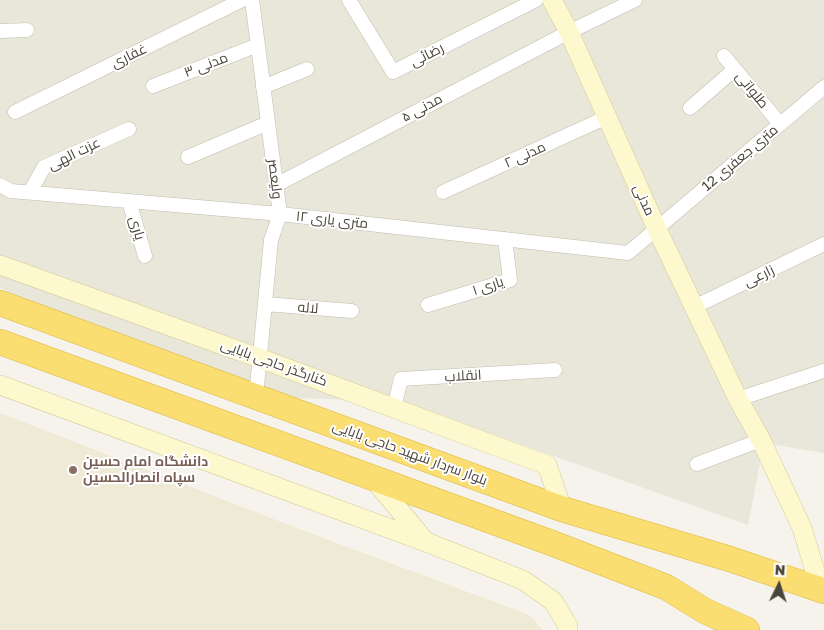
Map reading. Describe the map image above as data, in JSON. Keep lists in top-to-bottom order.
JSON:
{
  "streets": {
    "highway": ["بلوار سردار شهید حاجی بابایی"],
    "main road": ["مدنی", "کنارگذر حاجی بابایی"],
    "street": [
      "رضائی",
      "غفاری",
      "مدنی ۳",
      "طلواتی",
      "مدنی ۵",
      "عزت الهی",
      "مدنی ۲",
      "12 متری جعفری",
      "ولیعصر",
      "۱۲ متری یاری",
      "یاری",
      "زارعی",
      "یاری ۱",
      "لاله",
      "انقلاب"
    ]
  },
  "crossings": [
    ["مدنی ۳", "ولیعصر"],
    ["طلواتی", "12 متری جعفری"],
    ["مدنی ۵", "ولیعصر"],
    ["مدنی ۵", "مدنی"],
    ["عزت الهی", "۱۲ متری یاری"],
    ["مدنی ۲", "مدنی"],
    ["12 متری جعفری", "مدنی"],
    ["12 متری جعفری", "۱۲ متری یاری"],
    ["ولیعصر", "۱۲ متری یاری"],
    ["ولیعصر", "لاله"],
    ["ولیعصر", "کنارگذر حاجی بابایی"],
    ["ولیعصر", "بلوار سردار شهید حاجی بابایی"],
    ["مدنی", "۱۲ متری یاری"],
    ["مدنی", "زارعی"],
    ["مدنی", "بلوار سردار شهید حاجی بابایی"],
    ["۱۲ متری یاری", "یاری"],
    ["۱۲ متری یاری", "یاری ۱"],
    ["کنارگذر حاجی بابایی", "انقلاب"],
    ["کنارگذر حاجی بابایی", "بلوار سردار شهید حاجی بابایی"]
  ],
  "places": ["دانشگاه امام حسین سپاه انصارالحسین"],
  "north": "top"
}
